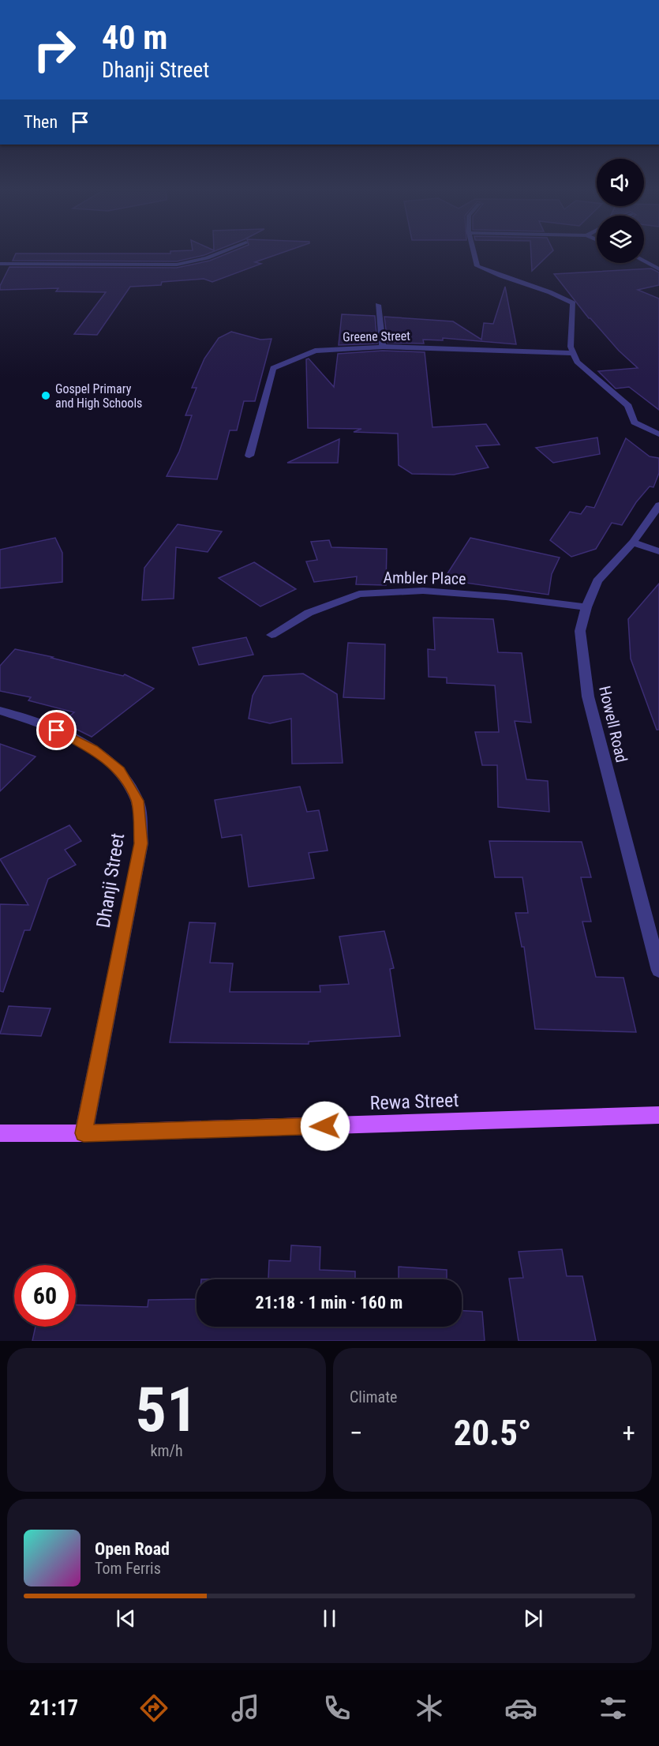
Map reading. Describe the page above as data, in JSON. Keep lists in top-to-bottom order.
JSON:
{
  "streets": {
    "main road": ["Rewa Street"],
    "street": [
      "Greene Street",
      "Ambler Place",
      "Howell Road",
      "Dhanji Street"
    ]
  },
  "crossings": [
    ["Ambler Place", "Howell Road"],
    ["Dhanji Street", "Rewa Street"]
  ],
  "places": ["Gospel Primary and High Schools"],
  "page": {
    "turn": ["40 m", "Dhanji Street"],
    "then": "Then",
    "limit": "60",
    "trip": "21:18 · 1 min · 160 m",
    "tile": [
      ["51", "km/h"],
      "Climate"
    ],
    "heat": ["−", "20.5°", "+"],
    "song": ["Open Road", "Tom Ferris"],
    "tabs": "21:17"
  }
}
